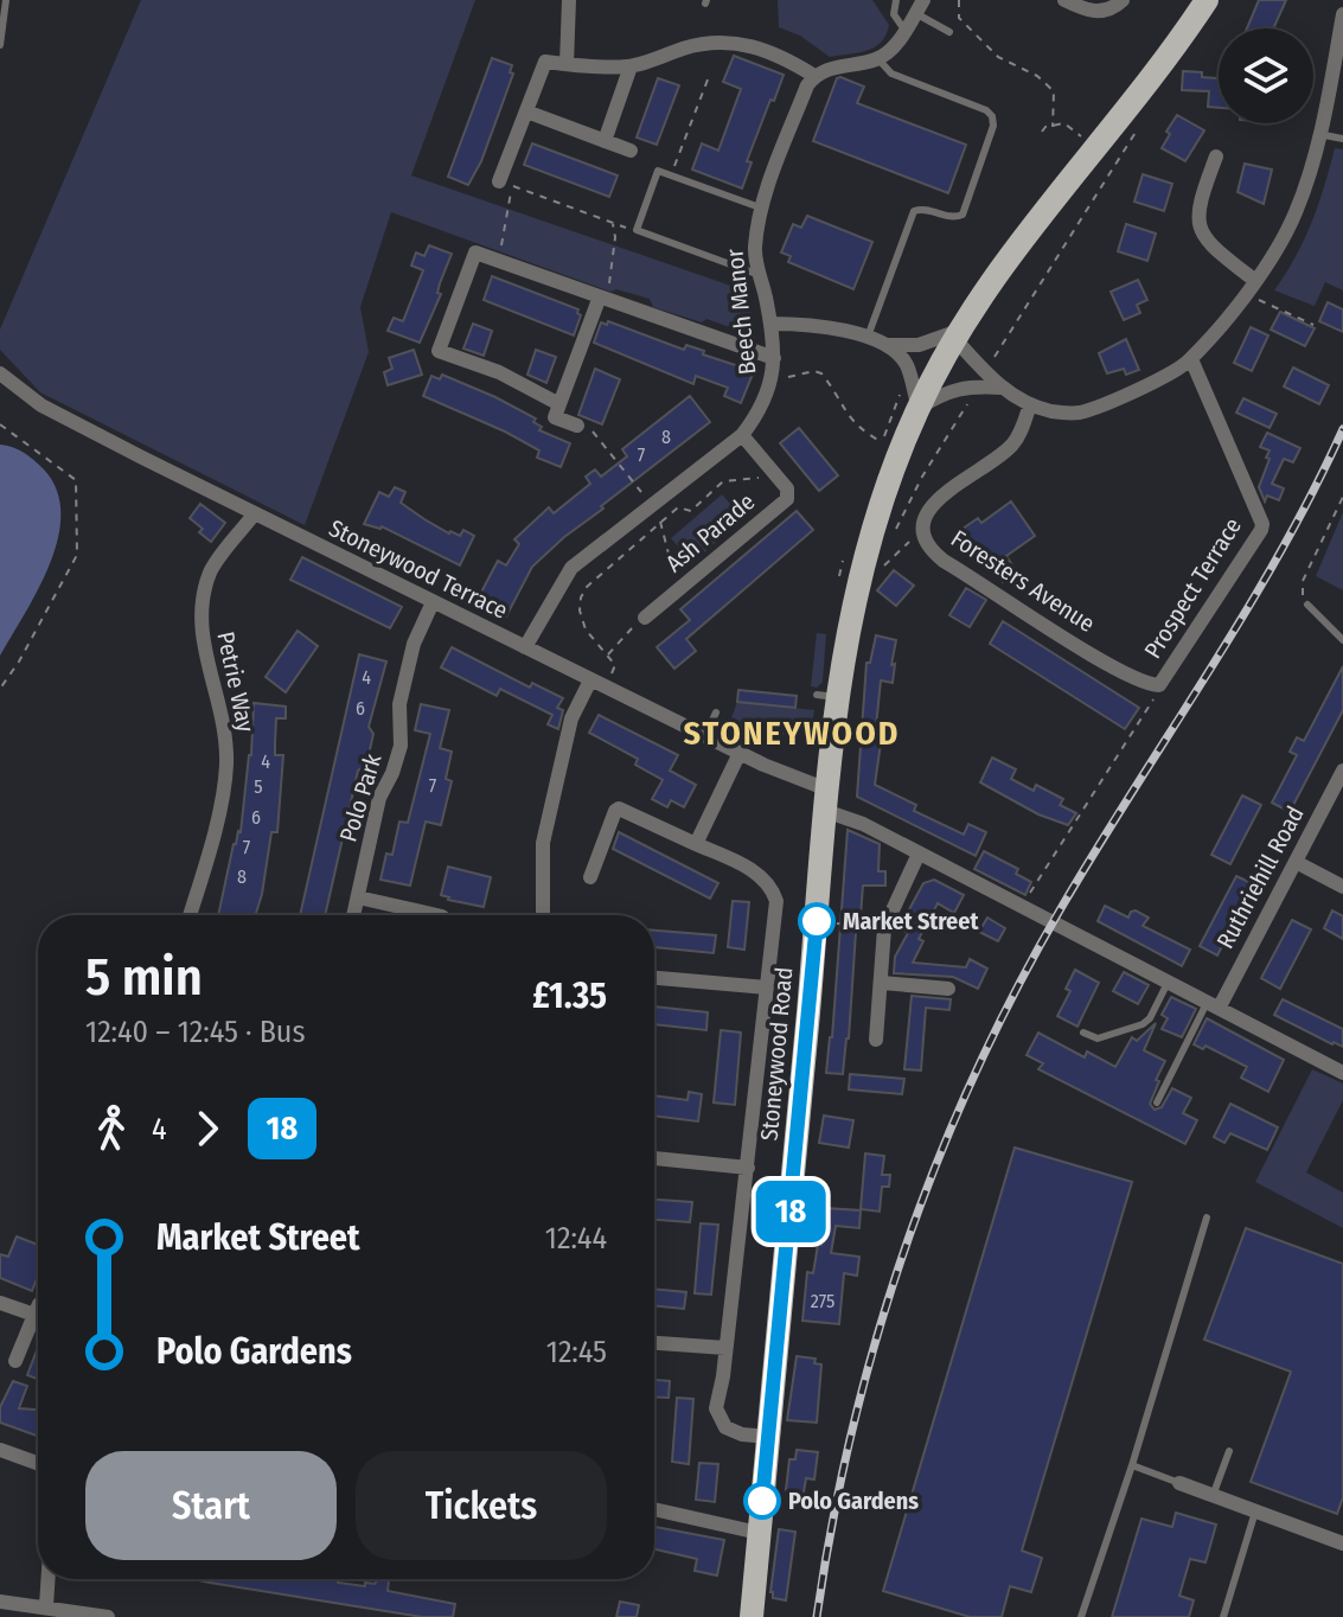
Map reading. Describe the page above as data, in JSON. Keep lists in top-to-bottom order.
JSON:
{
  "streets": {
    "main road": ["Stoneywood Road"],
    "street": [
      "Beech Manor",
      "Ash Parade",
      "Stoneywood Terrace",
      "Foresters Avenue",
      "Prospect Terrace",
      "Petrie Way",
      "Polo Park",
      "Ruthriehill Road"
    ]
  },
  "crossings": [
    ["Beech Manor", "Ash Parade"],
    ["Beech Manor", "Stoneywood Terrace"],
    ["Stoneywood Terrace", "Petrie Way"],
    ["Stoneywood Terrace", "Polo Park"],
    ["Stoneywood Terrace", "Stoneywood Road"],
    ["Foresters Avenue", "Prospect Terrace"]
  ],
  "districts": ["STONEYWOOD"],
  "places": ["Market Street", "Polo Gardens"],
  "lines": ["bus line 18"],
  "house_numbers": [
    "8",
    "7",
    "4",
    "6",
    "4",
    "7",
    "5",
    "6",
    "7",
    "8",
    "275"
  ],
  "page": {
    "on_map": "18",
    "heading": ["5 min", "12:40 – 12:45 · Bus", "£1.35"],
    "legs": ["4", "18"],
    "list": [
      {
        "name": "Market Street",
        "value": "12:44"
      },
      {
        "name": "Polo Gardens",
        "value": "12:45"
      }
    ],
    "buttons": ["Start", "Tickets"]
  }
}
